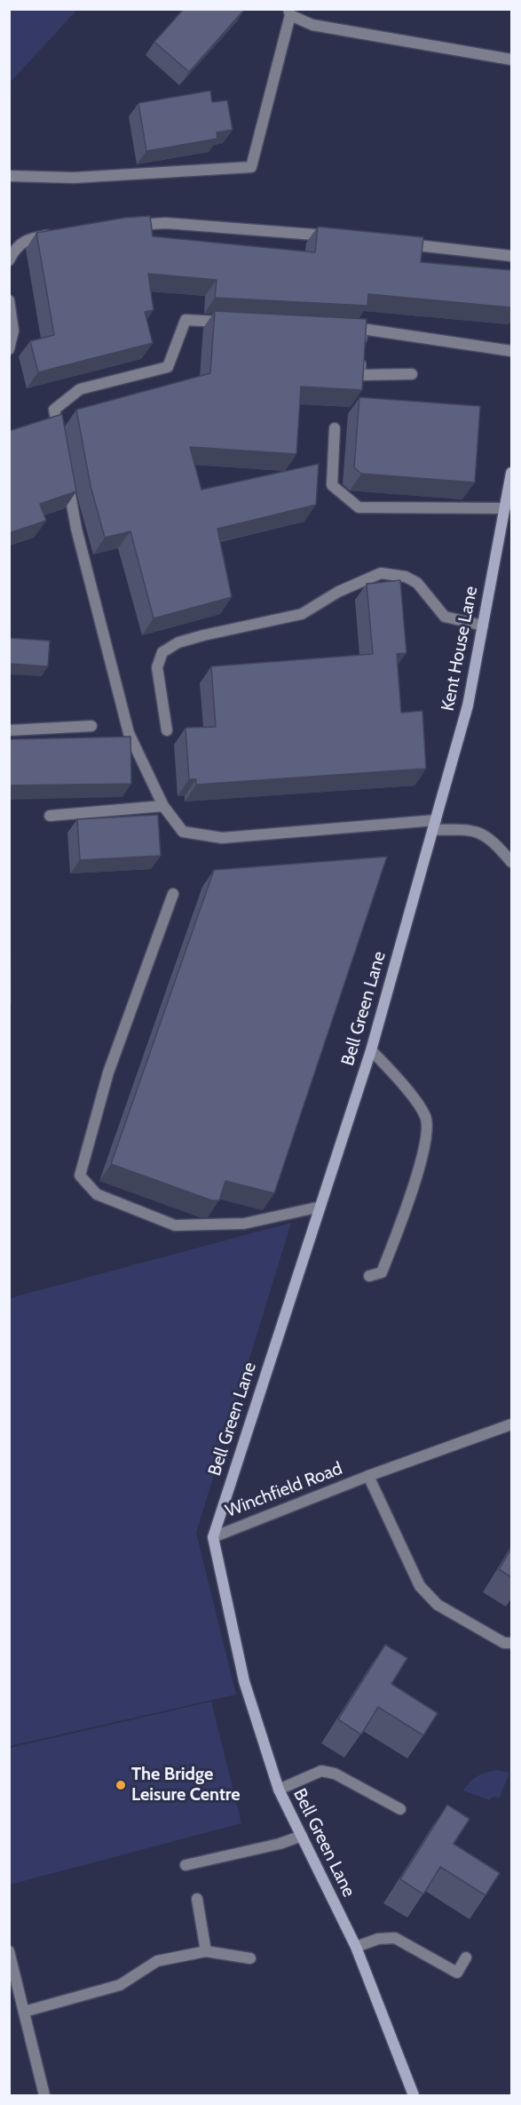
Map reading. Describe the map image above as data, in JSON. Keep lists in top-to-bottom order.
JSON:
{
  "streets": {
    "street": ["Kent House Lane", "Bell Green Lane", "Winchfield Road"]
  },
  "crossings": [
    ["Kent House Lane", "Bell Green Lane"],
    ["Bell Green Lane", "Winchfield Road"]
  ],
  "places": ["The Bridge Leisure Centre"]
}
